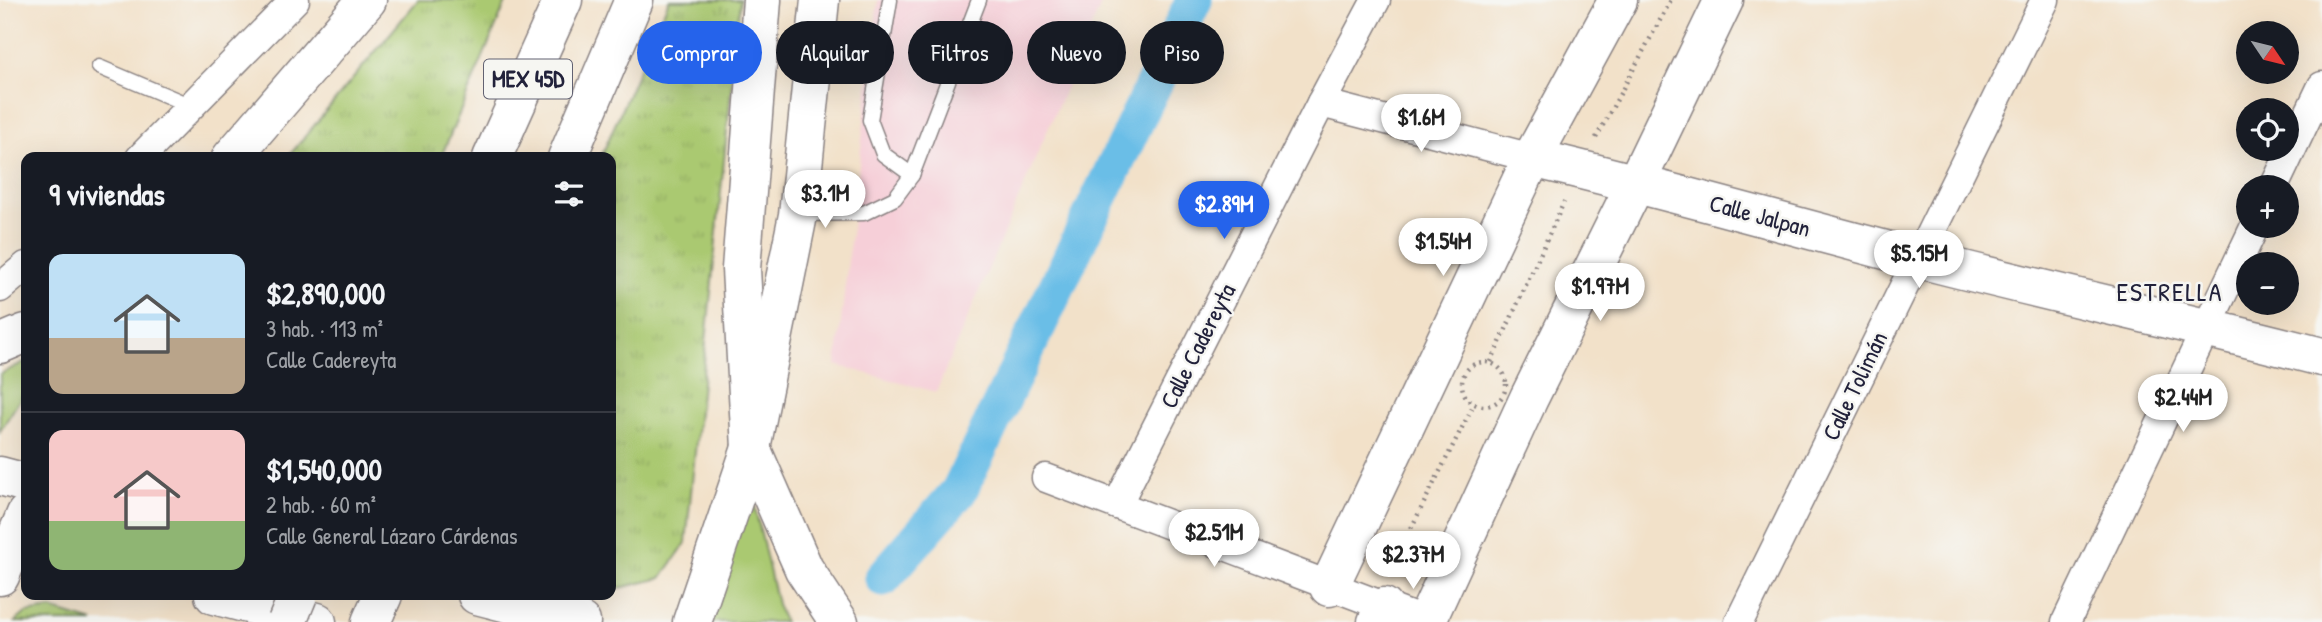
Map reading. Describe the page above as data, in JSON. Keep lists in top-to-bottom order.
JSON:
{
  "streets": {
    "main road": ["MEX 45D", "Calle Jalpan"],
    "street": ["Calle Cadereyta", "Calle Tolimán"]
  },
  "crossings": [
    ["Calle Jalpan", "Calle Cadereyta"],
    ["Calle Jalpan", "Calle Tolimán"]
  ],
  "districts": ["ESTRELLA"],
  "north": "bottom right",
  "page": {
    "map_buttons": ["+", "−"],
    "chip": [
      "Comprar",
      "Alquilar",
      "Filtros",
      "Nuevo",
      "Piso"
    ],
    "price": [
      "$1.6M",
      "$3.1M",
      "$2.89M",
      "$1.54M",
      "$5.15M",
      "$1.97M",
      "$2.44M",
      "$2.51M",
      "$2.37M"
    ],
    "heading": "9 viviendas",
    "list": [
      {
        "name": "$2,890,000",
        "note": "3 hab. · 113 m² · Calle Cadereyta"
      },
      {
        "name": "$1,540,000",
        "note": "2 hab. · 60 m² · Calle General Lázaro Cárdenas"
      }
    ]
  }
}
